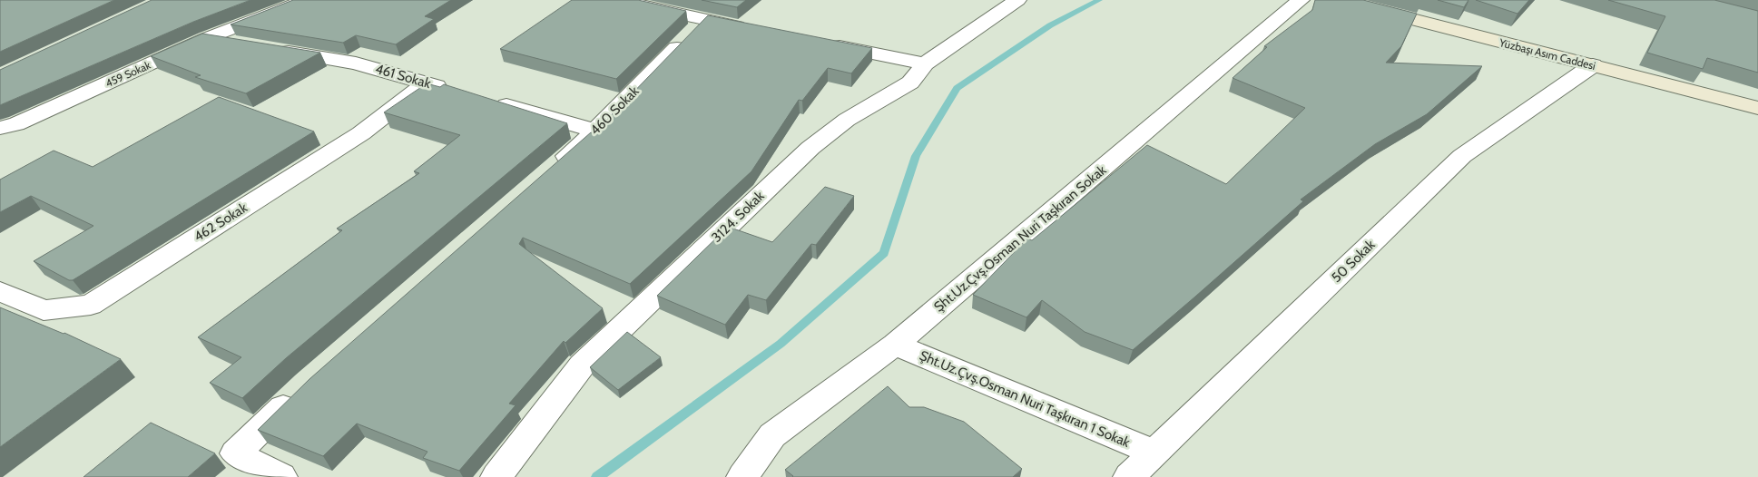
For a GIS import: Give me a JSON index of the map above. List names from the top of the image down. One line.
{"streets":{"street":["Yüzbaşı Asım Caddesi","459 Sokak","461 Sokak","460 Sokak","3124. Sokak","462 Sokak","Şht.Uz.Çvş.Osman Nuri Taşkıran Sokak","50 Sokak","Şht.Uz.Çvş.Osman Nuri Taşkıran 1 Sokak"]},"crossings":[["Yüzbaşı Asım Caddesi","50 Sokak"],["461 Sokak","462 Sokak"],["Şht.Uz.Çvş.Osman Nuri Taşkıran Sokak","Şht.Uz.Çvş.Osman Nuri Taşkıran 1 Sokak"],["50 Sokak","Şht.Uz.Çvş.Osman Nuri Taşkıran 1 Sokak"]]}
